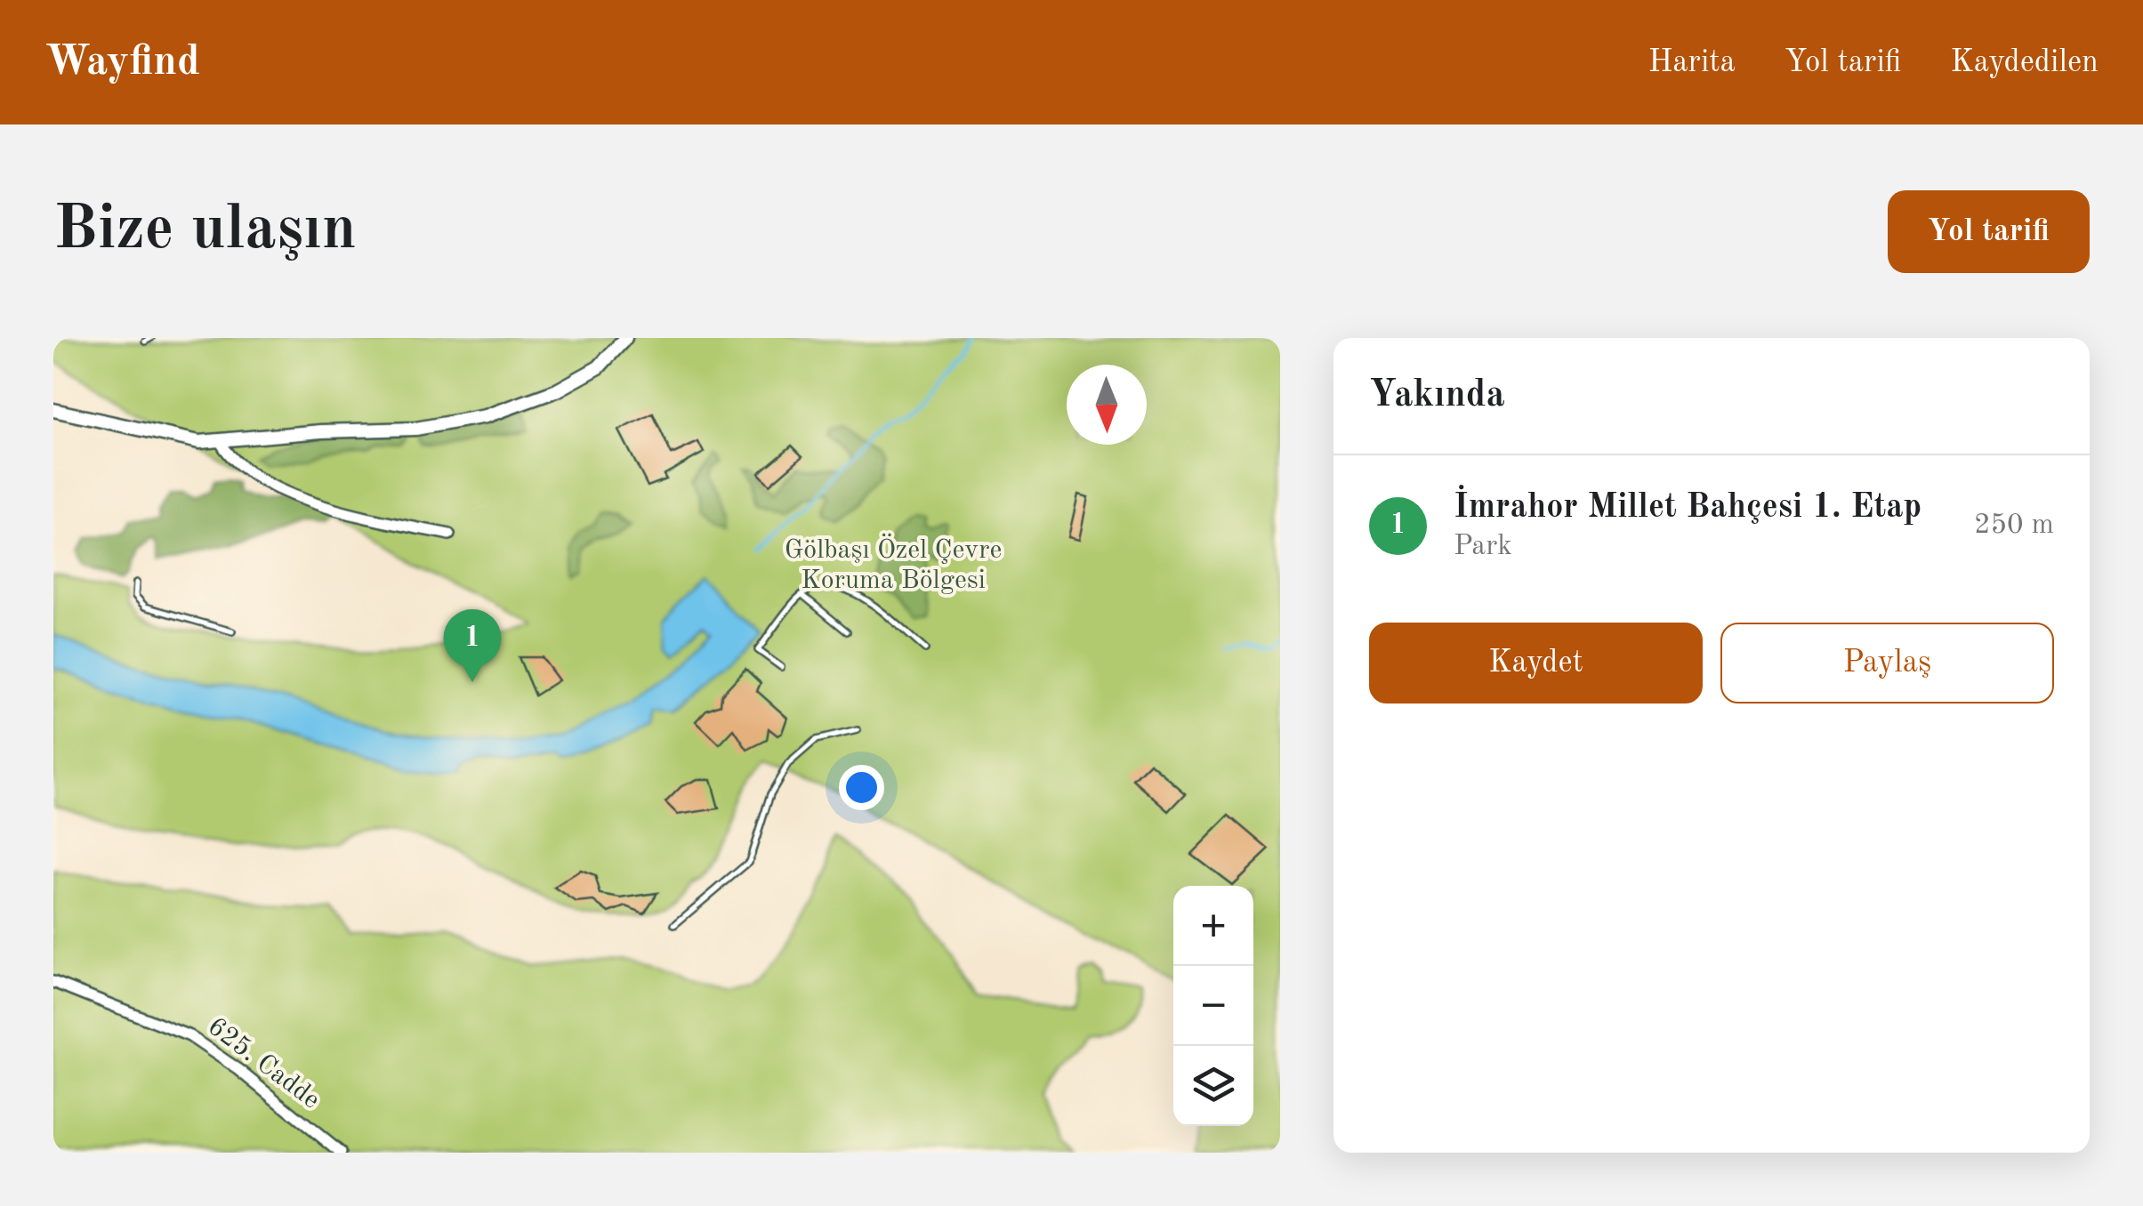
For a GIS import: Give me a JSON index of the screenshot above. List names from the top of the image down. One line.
{"streets":{"street":["625. Cadde"]},"parks":["Gölbaşı Özel Çevre Koruma Bölgesi"],"north":"bottom","page":{"header":"Wayfind","nav":["Harita","Yol tarifi","Kaydedilen"],"buttons":["Yol tarifi",["Kaydet","Paylaş"]],"title":"Bize ulaşın","heading":"Yakında","list":[{"mark":"1","name":"İmrahor Millet Bahçesi 1. Etap","note":"Park","value":"250 m"}],"pins":"1","map_buttons":["+","−"]}}
